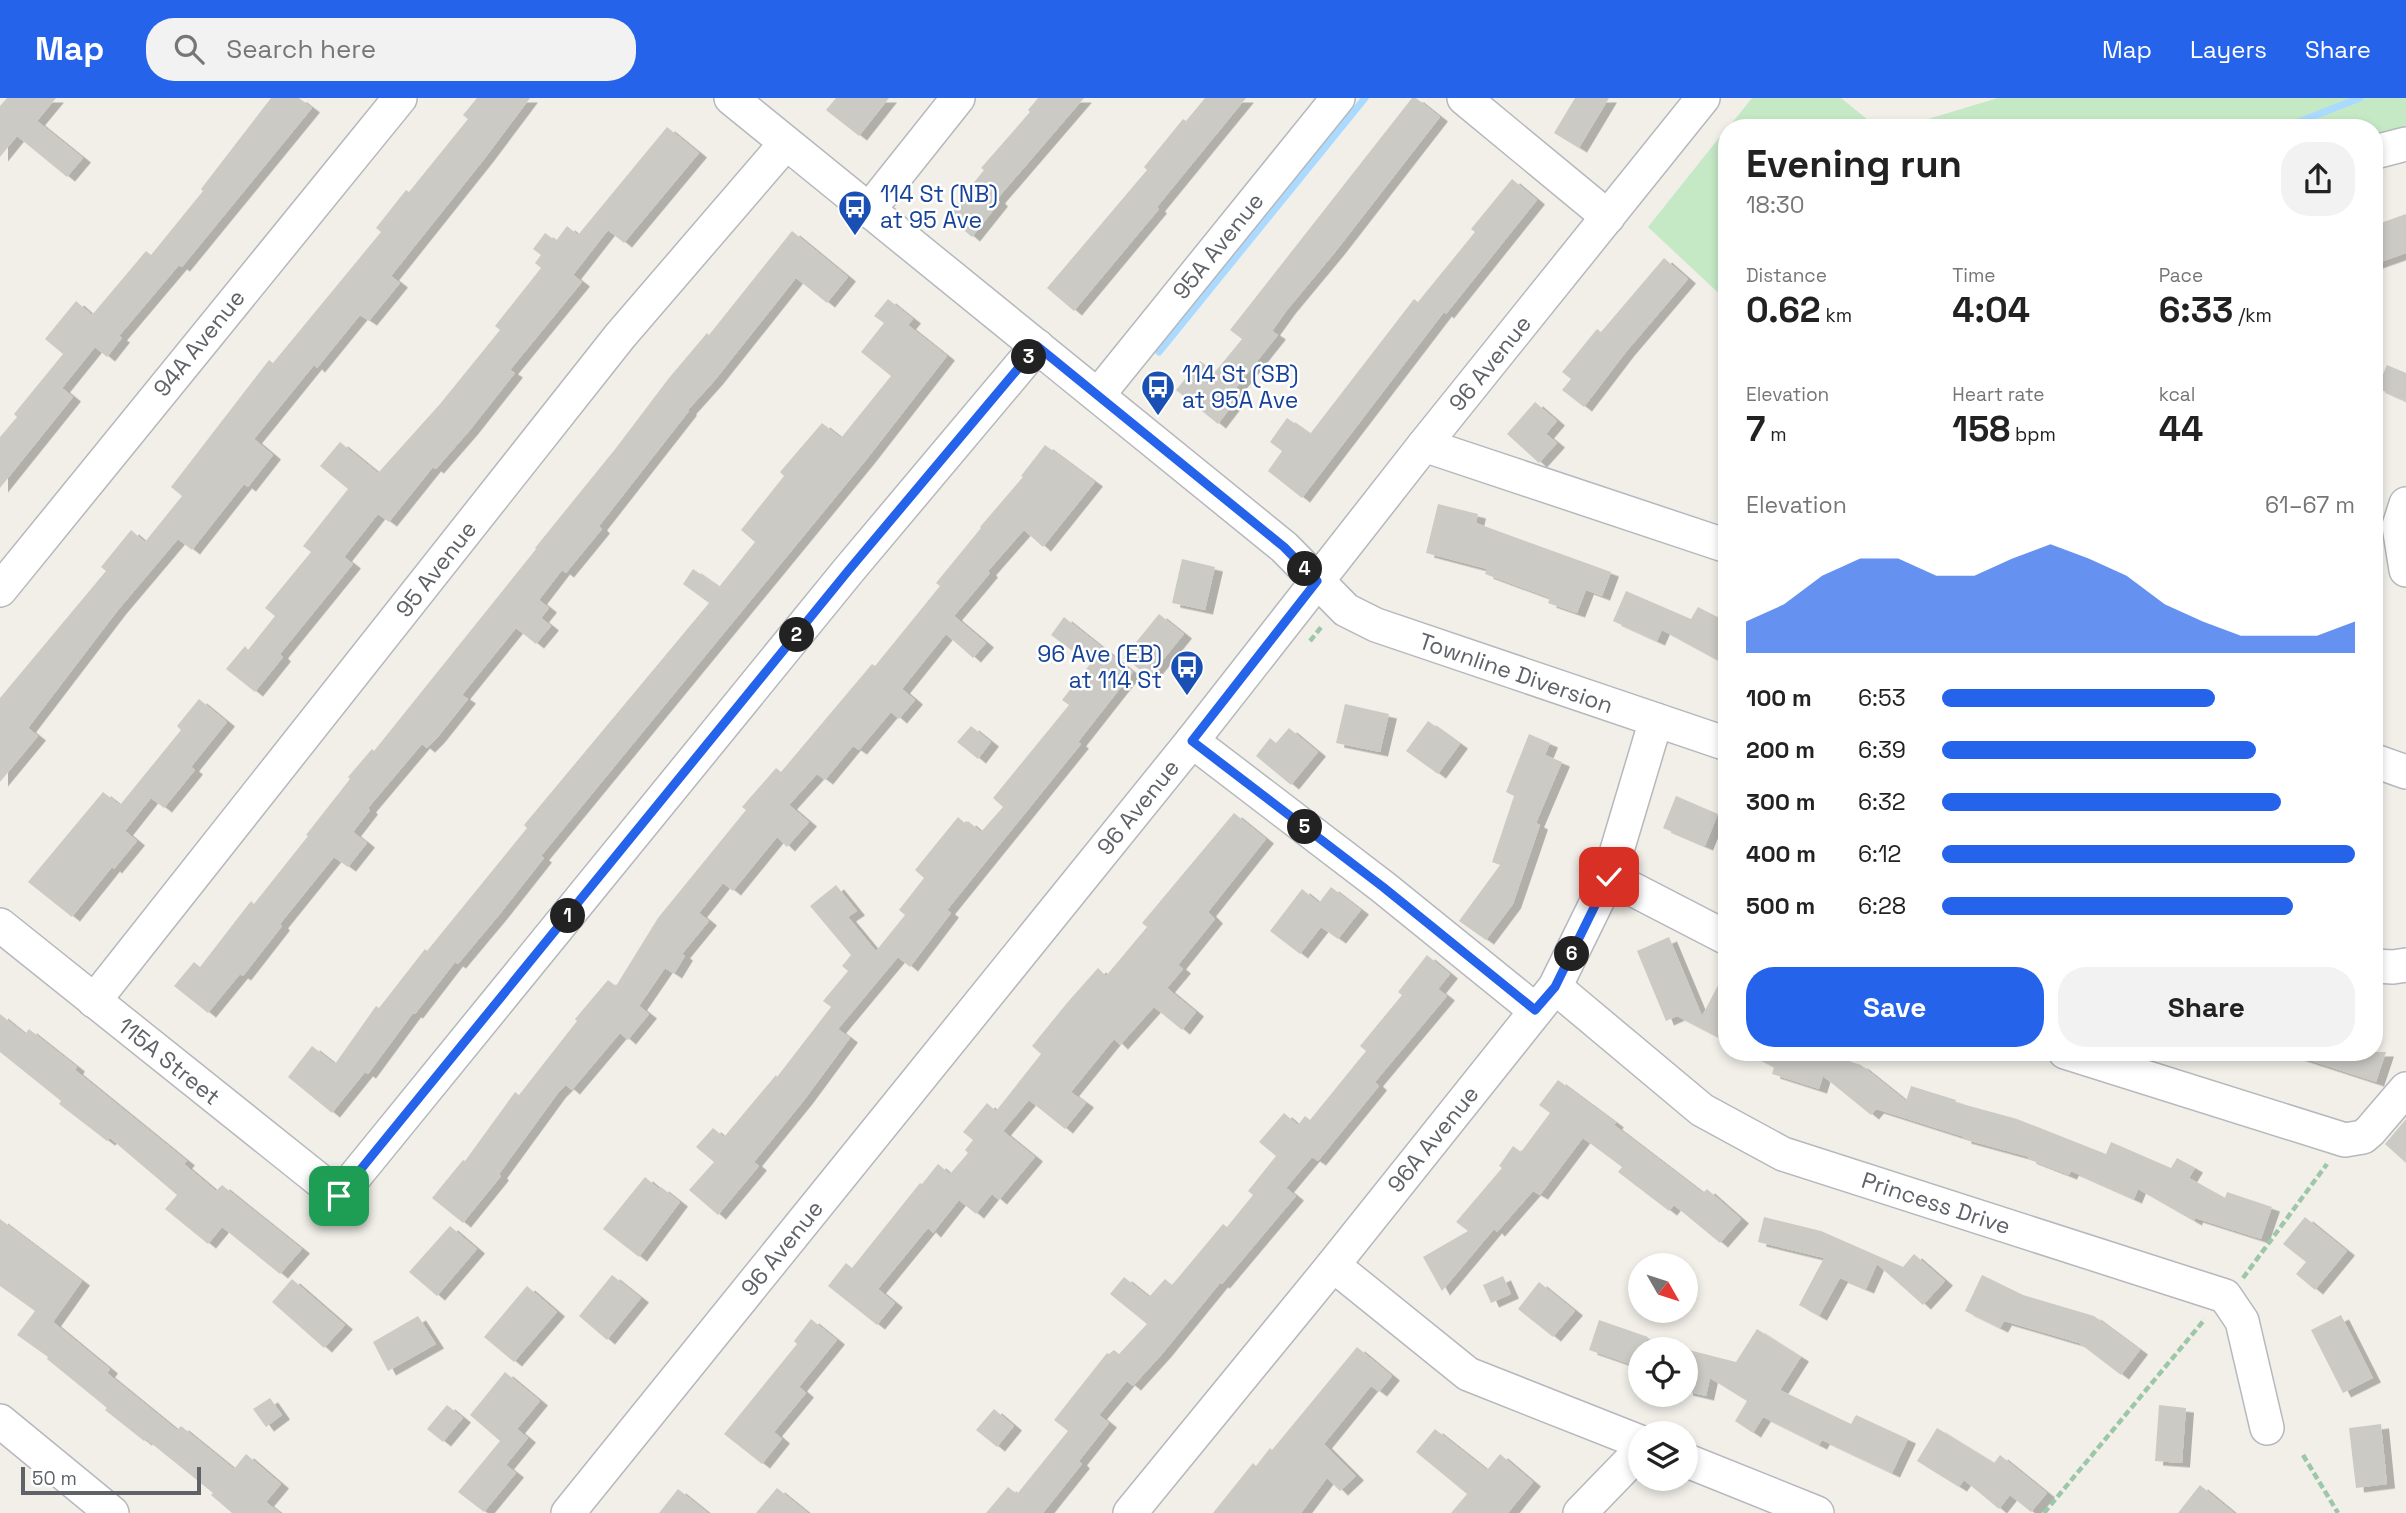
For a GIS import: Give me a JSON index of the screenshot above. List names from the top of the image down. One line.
{"streets":{"street":["95A Avenue","94A Avenue","96 Avenue","95 Avenue","Townline Diversion","115A Street","96A Avenue","Princess Drive"]},"crossings":[["95A Avenue","Townline Diversion"],["96 Avenue","Townline Diversion"],["96 Avenue","Princess Drive"],["95 Avenue","Townline Diversion"],["95 Avenue","115A Street"],["Townline Diversion","115A Street"],["Townline Diversion","96A Avenue"],["96A Avenue","Princess Drive"]],"places":{"bus stop":["114 St (NB) at 95 Ave","114 St (SB) at 95A Ave","96 Ave (EB) at 114 St"]},"scale_bar":"50 m","north":"bottom right","page":{"header":"Map","search":"Search here","nav":["Map","Layers","Share"],"heading":["Evening run","18:30"],"stats":[["Distance","0.62 km"],["Time","4:04"],["Pace","6:33 /km"],["Elevation","7 m"],["Heart rate","158 bpm"],["kcal","44"]],"pins":["3","4","2","5","1","6"],"chart":["Elevation","61–67 m"],"list":[{"name":"100 m","note":"6:53"},{"name":"200 m","note":"6:39"},{"name":"300 m","note":"6:32"},{"name":"400 m","note":"6:12"},{"name":"500 m","note":"6:28"}],"buttons":["Save","Share"],"scale":"50 m"}}
